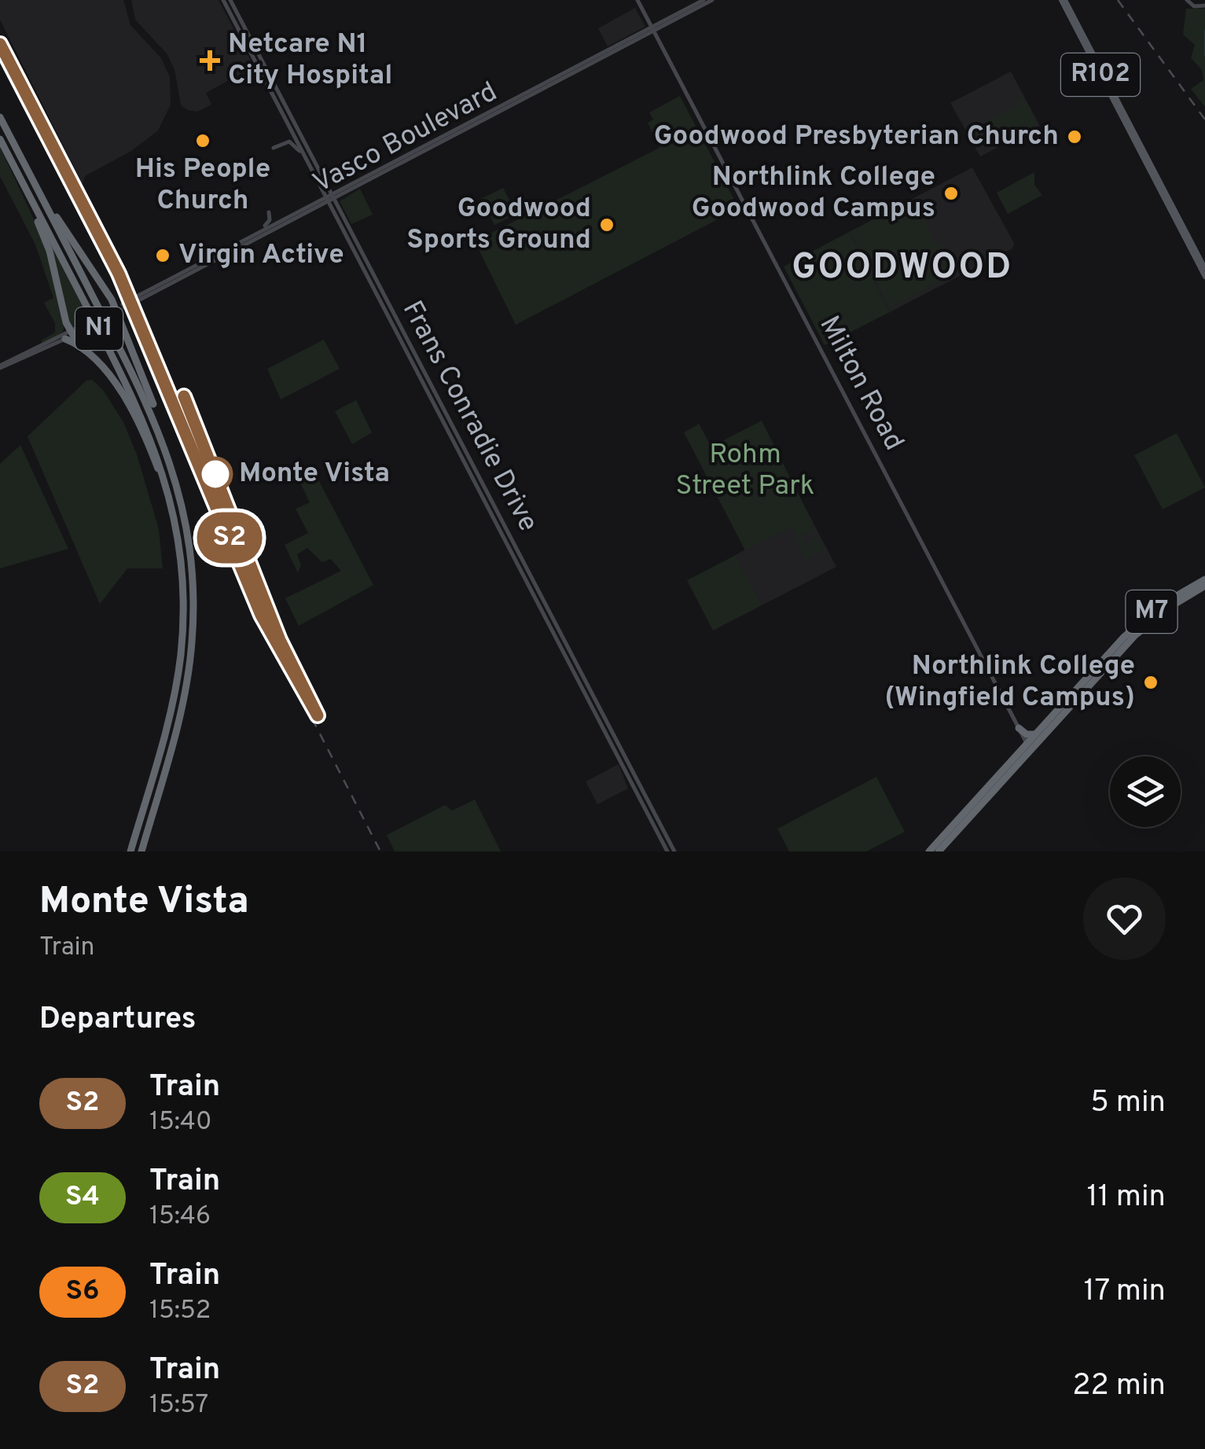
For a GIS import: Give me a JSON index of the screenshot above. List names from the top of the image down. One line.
{"streets":{"highway":["N1","M7"],"main road":["R102","Vasco Boulevard","Milton Road","Frans Conradie Drive"]},"crossings":[["Vasco Boulevard","Milton Road"],["Vasco Boulevard","Frans Conradie Drive"],["Milton Road","M7"]],"districts":["GOODWOOD"],"parks":["Rohm Street Park"],"places":{"health":["Netcare N1 City Hospital"],"other":["Goodwood Presbyterian Church","His People Church","Northlink College Goodwood Campus","Goodwood Sports Ground","Virgin Active","Monte Vista","Northlink College (Wingfield Campus)"]},"page":{"on_map":"S2","heading":[["Monte Vista","Train"],"Departures"],"list":[{"mark":"S2","name":"Train","note":"15:40","value":"5 min"},{"mark":"S4","name":"Train","note":"15:46","value":"11 min"},{"mark":"S6","name":"Train","note":"15:52","value":"17 min"},{"mark":"S2","name":"Train","note":"15:57","value":"22 min"}]}}
